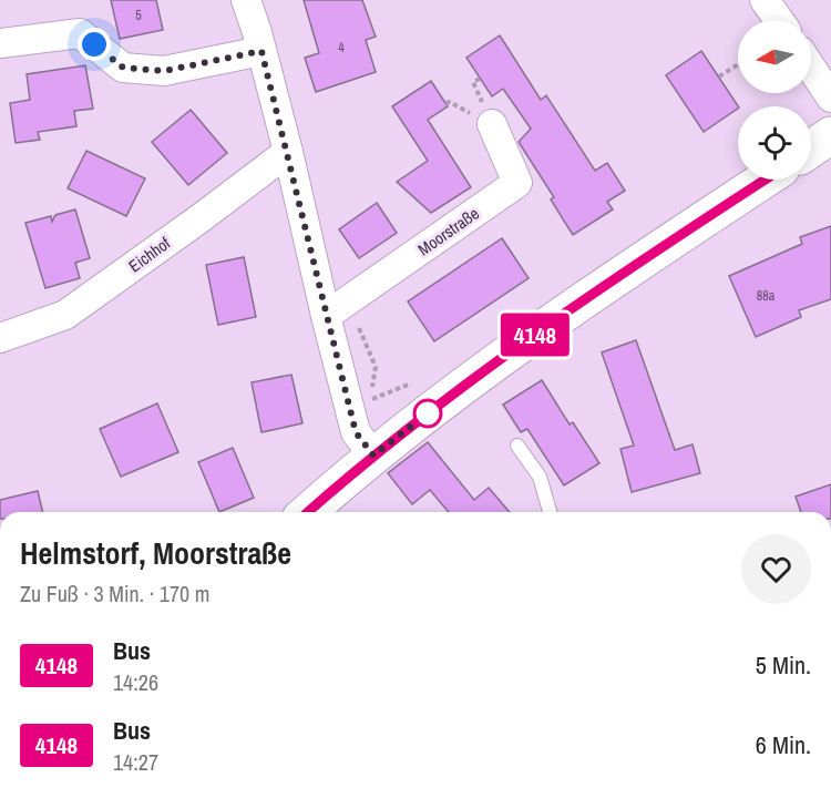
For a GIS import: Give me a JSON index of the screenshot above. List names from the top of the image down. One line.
{"streets":{"street":["Moorstraße","Eichhof"]},"lines":["bus line 4148"],"house_numbers":["5","4","88a"],"north":"left","page":{"on_map":"4148","heading":["Helmstorf, Moorstraße","Zu Fuß · 3 Min. · 170 m"],"list":[{"mark":"4148","name":"Bus","note":"14:26","value":"5 Min."},{"mark":"4148","name":"Bus","note":"14:27","value":"6 Min."}]}}
